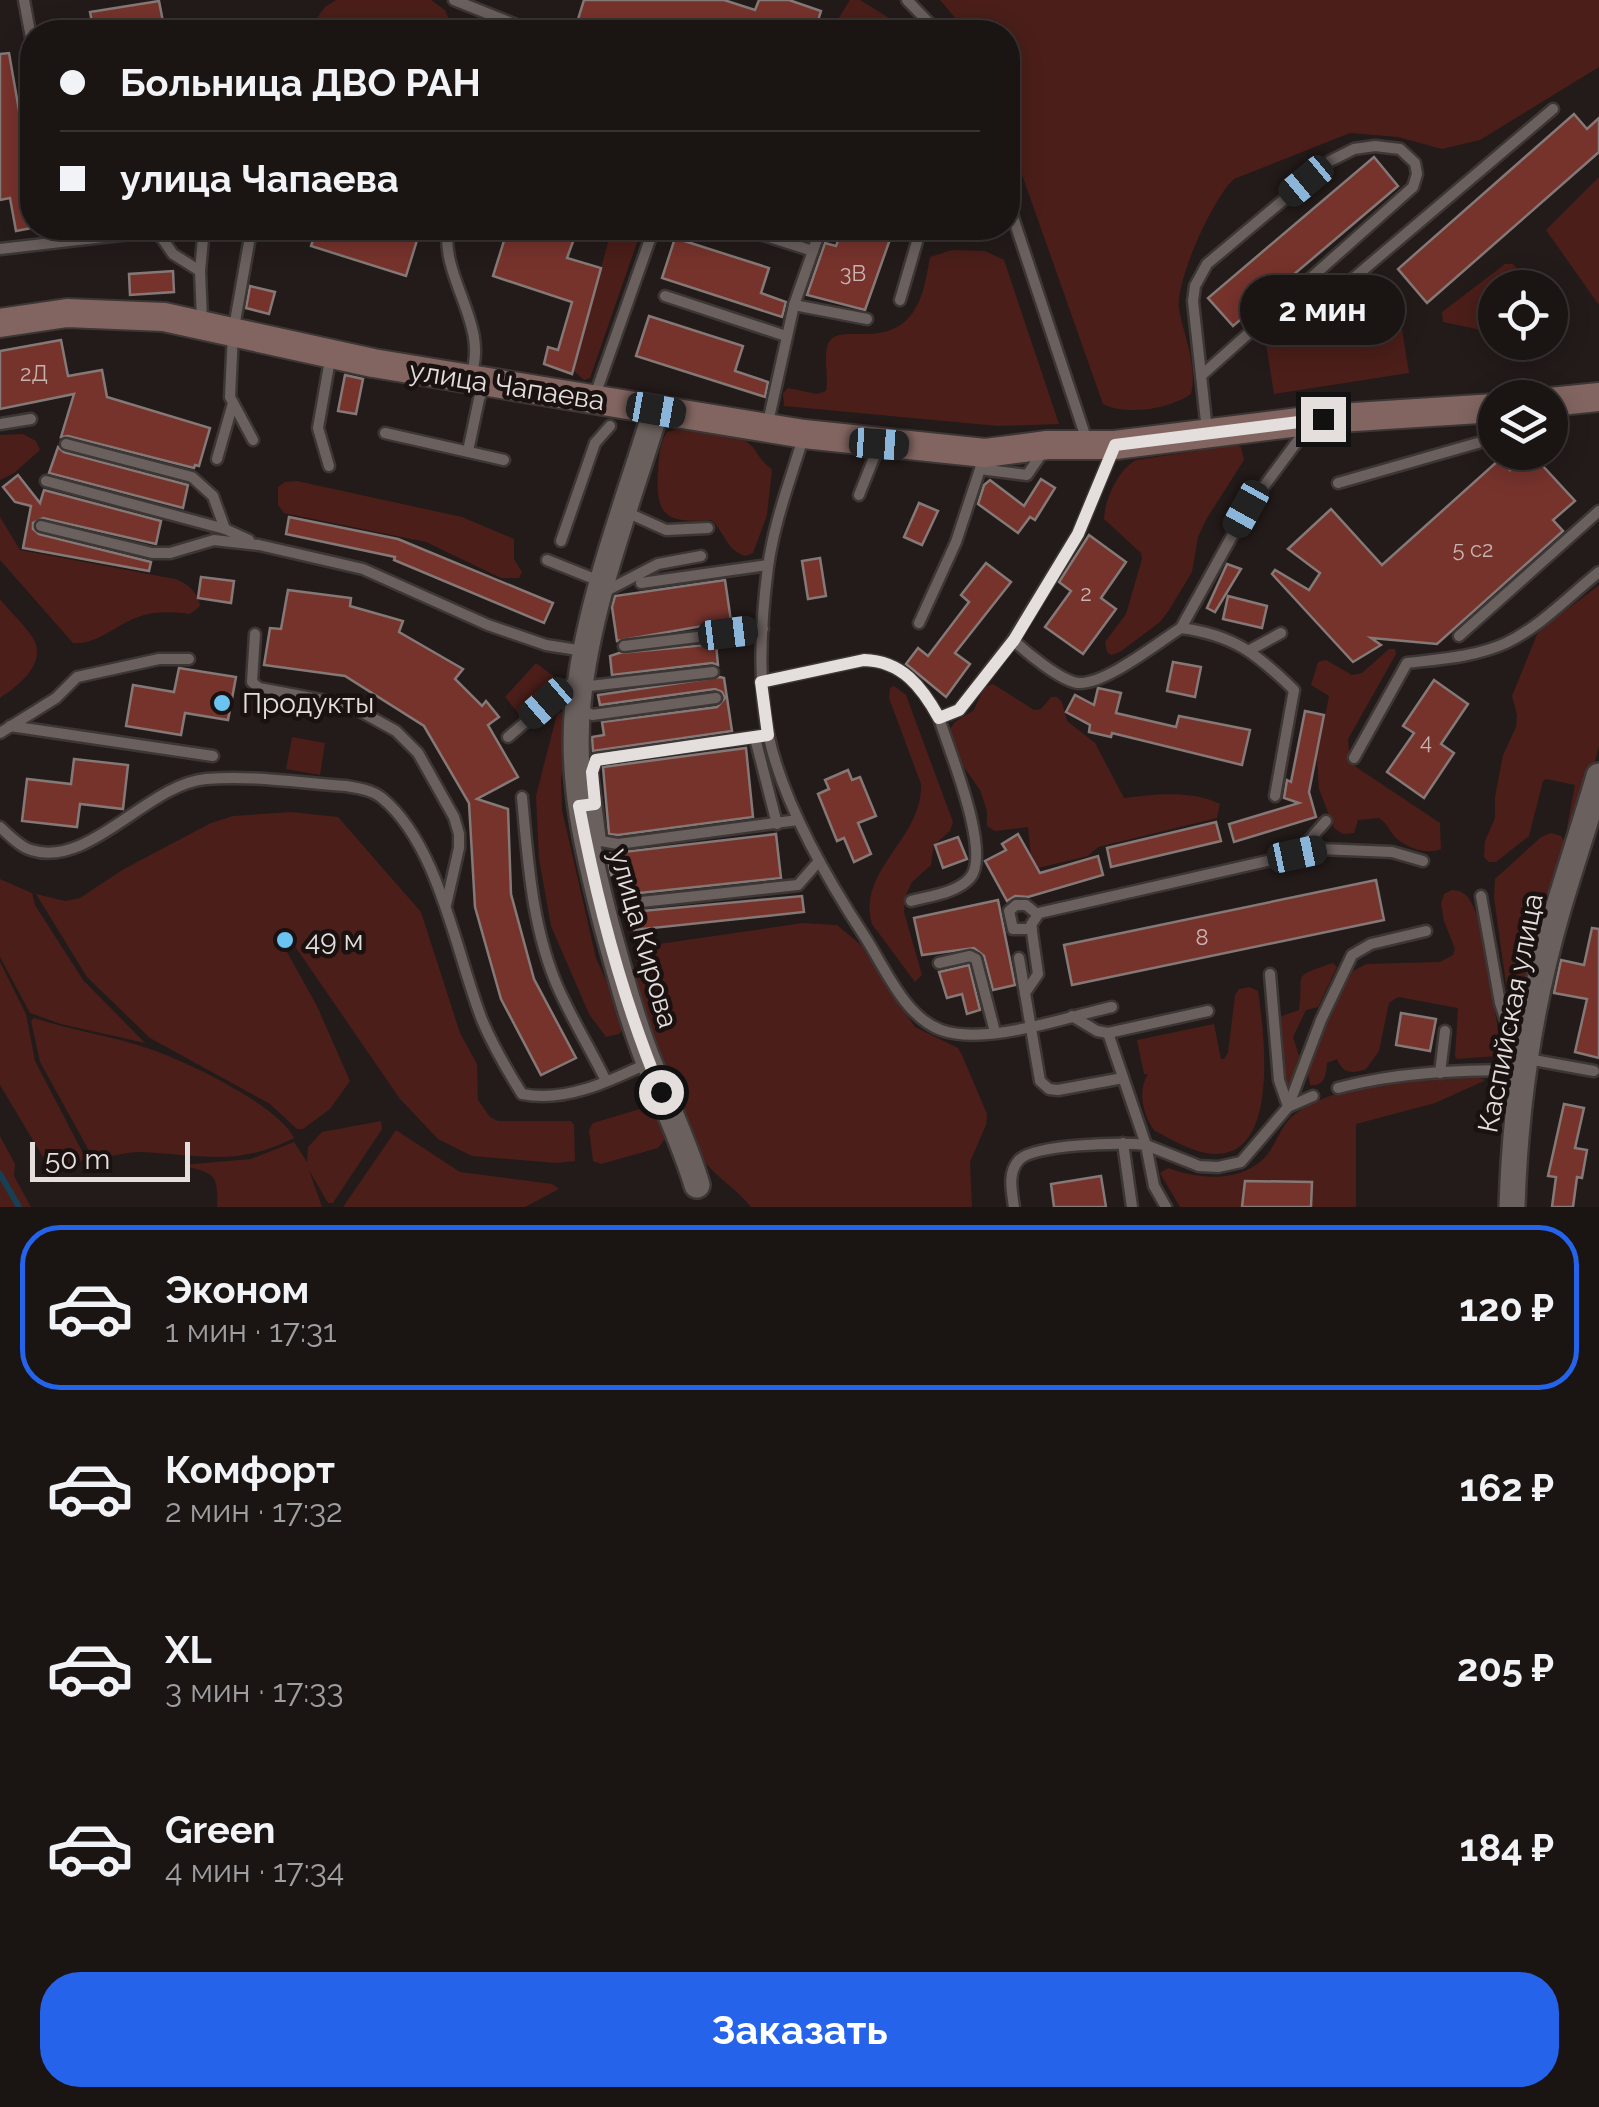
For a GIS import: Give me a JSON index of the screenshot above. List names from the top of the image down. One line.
{"streets":{"main road":["улица Чапаева"],"street":["улица Кирова","Каспийская улица"]},"crossings":[["улица Чапаева","улица Кирова"]],"places":["Продукты","49 м"],"house_numbers":["3В","2Д","5 с2","2","4","8"],"scale_bar":"50 m","page":{"banner":["Больница ДВО РАН","улица Чапаева"],"bubble":"2 мин","scale":"50 m","list":[{"name":"Эконом","note":"1 мин · 17:31","value":"120 ₽"},{"name":"Комфорт","note":"2 мин · 17:32","value":"162 ₽"},{"name":"XL","note":"3 мин · 17:33","value":"205 ₽"},{"name":"Green","note":"4 мин · 17:34","value":"184 ₽"}],"buttons":"Заказать"}}
